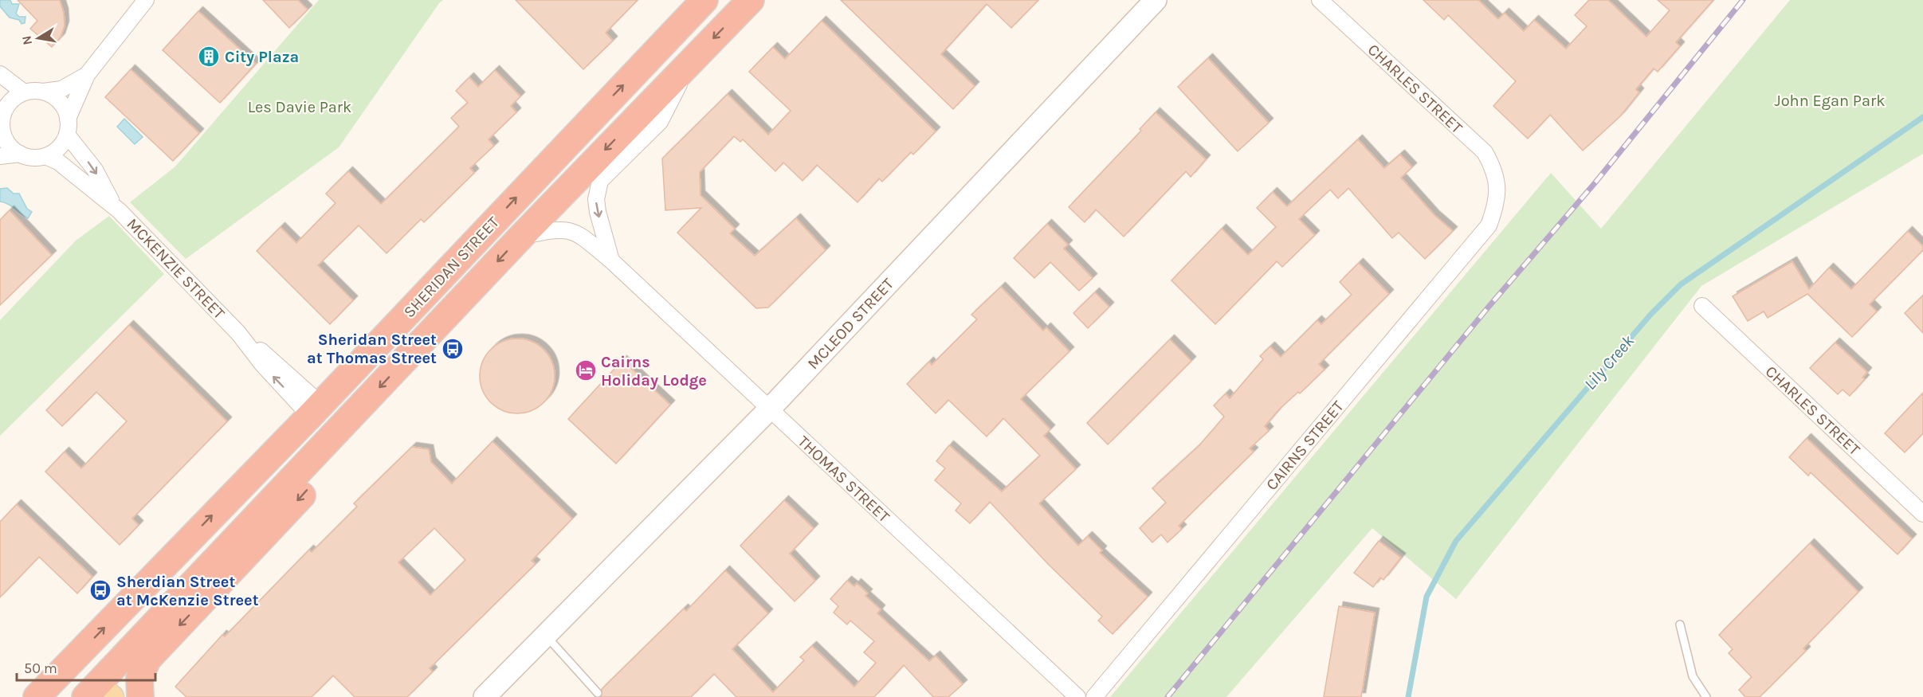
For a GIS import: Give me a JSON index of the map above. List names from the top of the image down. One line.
{"streets":{"highway":["SHERIDAN STREET"],"street":["CHARLES STREET","MCKENZIE STREET","MCLEOD STREET","CAIRNS STREET","THOMAS STREET"]},"crossings":[["CHARLES STREET","CAIRNS STREET"],["SHERIDAN STREET","MCKENZIE STREET"],["SHERIDAN STREET","THOMAS STREET"],["MCLEOD STREET","THOMAS STREET"]],"water":["Lily Creek"],"parks":["John Egan Park","Les Davie Park"],"places":{"building":["City Plaza"],"bus stop":["Sheridan Street at Thomas Street","Sherdian Street at McKenzie Street"],"hotel":["Cairns Holiday Lodge"]},"scale_bar":"50 m","north":"left"}
